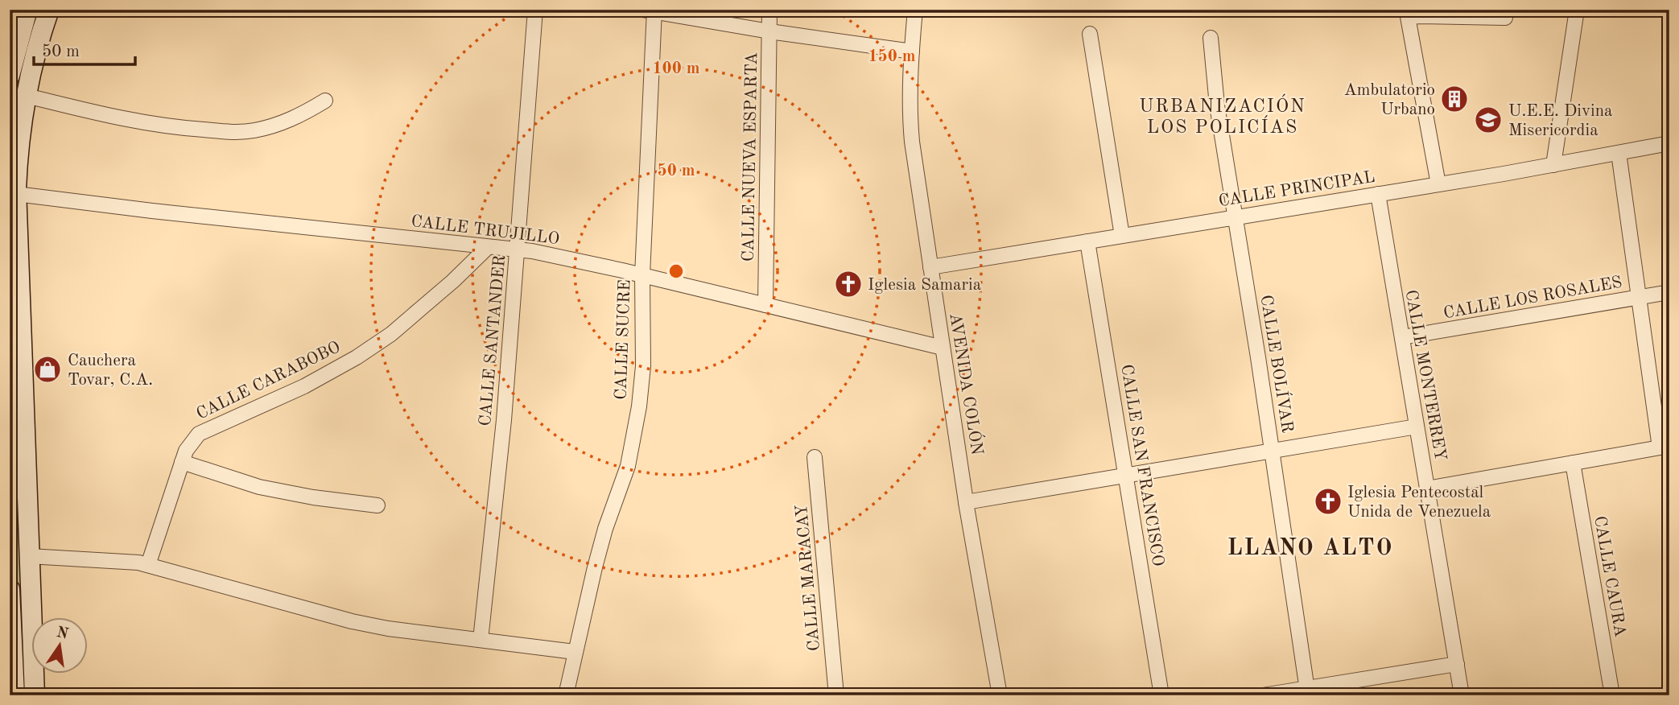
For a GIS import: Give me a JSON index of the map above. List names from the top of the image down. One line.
{"streets":{"street":["CALLE NUEVA ESPARTA","CALLE PRINCIPAL","CALLE TRUJILLO","CALLE LOS ROSALES","CALLE SUCRE","CALLE SANTANDER","CALLE BOLÍVAR","CALLE MONTERREY","CALLE CARABOBO","AVENIDA COLÓN","CALLE SAN FRANCISCO","CALLE CAURA","CALLE MARACAY"]},"crossings":[["CALLE NUEVA ESPARTA","CALLE TRUJILLO"],["CALLE PRINCIPAL","CALLE BOLÍVAR"],["CALLE PRINCIPAL","CALLE MONTERREY"],["CALLE PRINCIPAL","AVENIDA COLÓN"],["CALLE PRINCIPAL","CALLE SAN FRANCISCO"],["CALLE TRUJILLO","CALLE SUCRE"],["CALLE TRUJILLO","CALLE SANTANDER"],["CALLE TRUJILLO","CALLE CARABOBO"],["CALLE TRUJILLO","AVENIDA COLÓN"],["CALLE LOS ROSALES","CALLE MONTERREY"]],"districts":["URBANIZACIÓN LOS POLICÍAS","LLANO ALTO"],"places":{"building":["Ambulatorio Urbano"],"school or university":["U.E.E. Divina Misericordia"],"church":["Iglesia Samaria","Iglesia Pentecostal Unida de Venezuela"],"shop":["Cauchera Tovar, C.A."]},"scale_bar":"50 m","north":"top","rings":["150 m","100 m","50 m"]}
